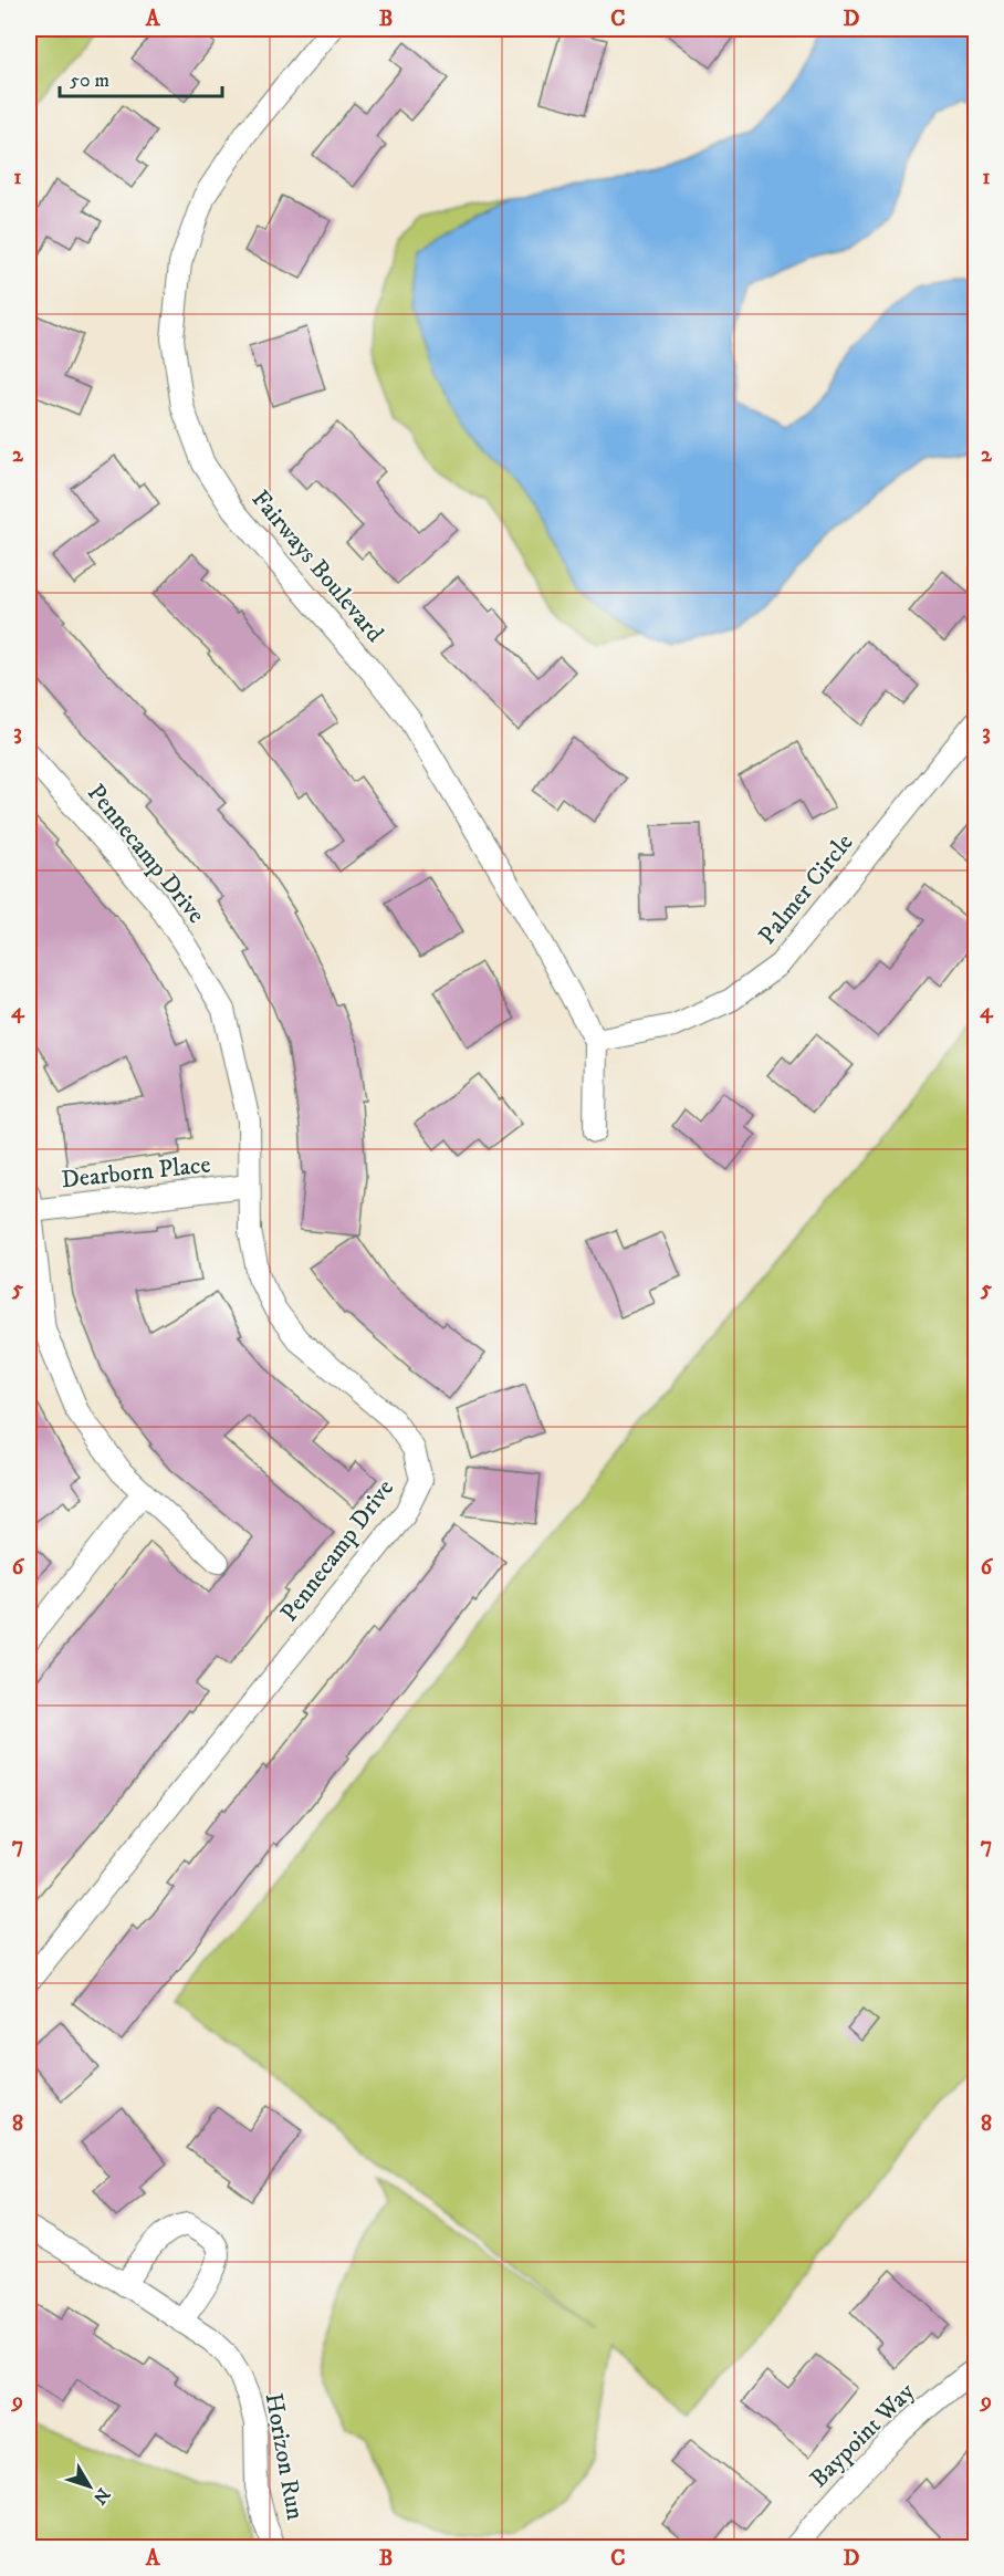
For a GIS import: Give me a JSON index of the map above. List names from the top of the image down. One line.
{"streets":{"street":["Fairways Boulevard","Pennecamp Drive","Palmer Circle","Dearborn Place","Baypoint Way","Horizon Run"]},"crossings":[["Fairways Boulevard","Palmer Circle"],["Pennecamp Drive","Dearborn Place"]],"scale_bar":"50 m","north":"bottom right","grid":{"columns":["A","B","C","D"],"rows":["1","2","3","4","5","6","7","8","9"]}}
